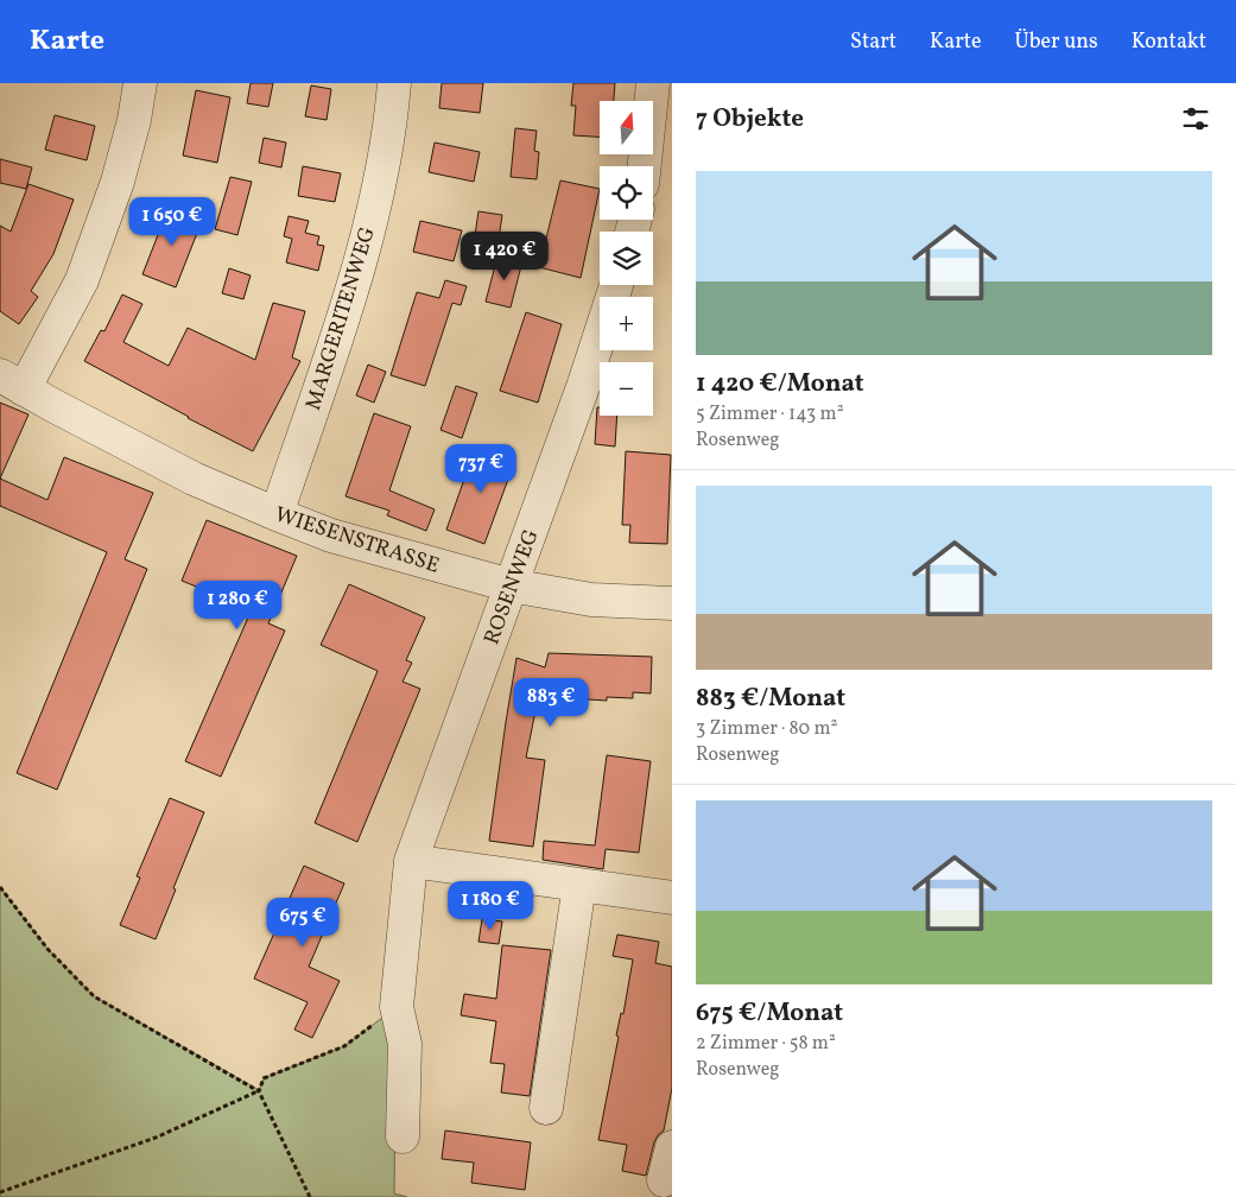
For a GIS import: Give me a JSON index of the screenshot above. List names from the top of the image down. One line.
{"streets":{"street":["MARGERITENWEG","WIESENSTRASSE","ROSENWEG"]},"crossings":[["MARGERITENWEG","WIESENSTRASSE"],["WIESENSTRASSE","ROSENWEG"]],"north":"top","page":{"header":"Karte","nav":["Start","Karte","Über uns","Kontakt"],"heading":"7 Objekte","map_buttons":["+","−"],"list":[{"name":"1 420 €/Monat","note":"5 Zimmer · 143 m² · Rosenweg"},{"name":"883 €/Monat","note":"3 Zimmer · 80 m² · Rosenweg"},{"name":"675 €/Monat","note":"2 Zimmer · 58 m² · Rosenweg"}],"price":["1 650 €","1 420 €","737 €","1 280 €","883 €","1 180 €","675 €"]}}
